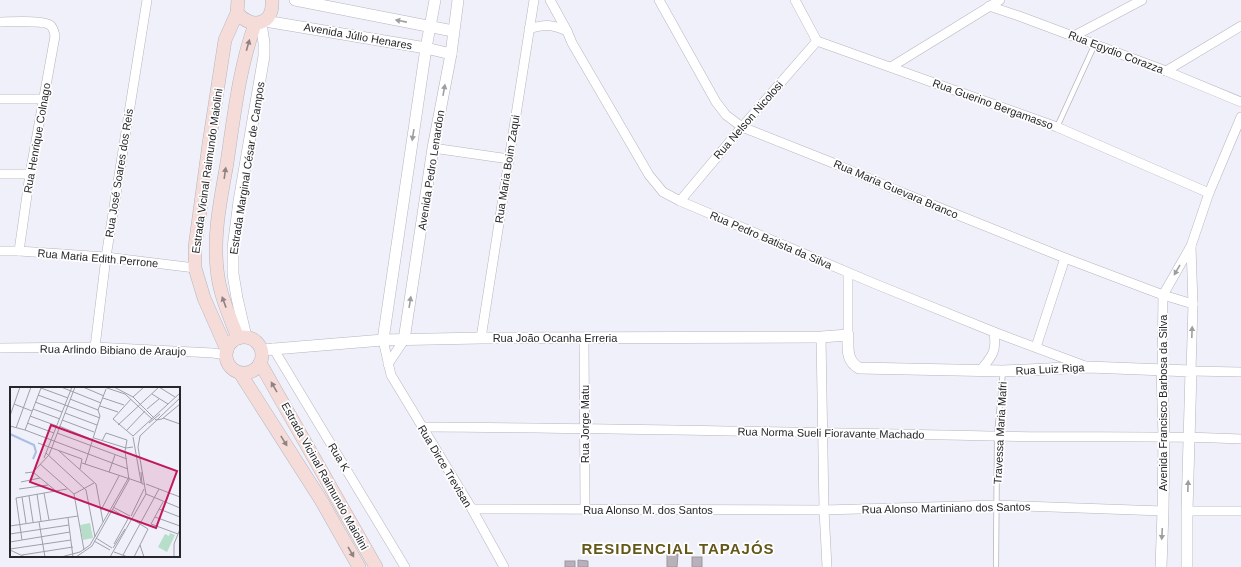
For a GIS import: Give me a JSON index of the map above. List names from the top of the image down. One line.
{"streets":{"main road":["Estrada Vicinal Raimundo Maiolini"],"street":["Avenida Júlio Henares","Rua Egydio Corazza","Rua Guerino Bergamasso","Rua Nelson Nicolosi","Rua Henrique Colnago","Estrada Marginal César de Campos","Rua Maria Boim Zaqui","Avenida Pedro Lenardon","Rua José Soares dos Reis","Rua Maria Guevara Branco","Rua Pedro Batista da Silva","Rua Maria Edith Perrone","Rua João Ocanha Erreria","Rua Arlindo Bibiano de Araujo","Rua Luiz Riga","Avenida Francisco Barbosa da Silva","Rua Jorge Matu","Rua Norma Sueli Fioravante Machado","Rua K","Rua Dirce Trevisan","Rua Alonso Martiniano dos Santos","Rua Alonso M. dos Santos"],"lane":["Travessa Maria Mafri"]},"crossings":[["Avenida Júlio Henares","Estrada Marginal César de Campos"],["Avenida Júlio Henares","Avenida Pedro Lenardon"],["Avenida Júlio Henares","Estrada Vicinal Raimundo Maiolini"],["Rua Guerino Bergamasso","Rua Nelson Nicolosi"],["Rua Guerino Bergamasso","Avenida Francisco Barbosa da Silva"],["Rua Nelson Nicolosi","Rua Maria Guevara Branco"],["Rua Nelson Nicolosi","Rua Pedro Batista da Silva"],["Rua Henrique Colnago","Rua Maria Edith Perrone"],["Estrada Marginal César de Campos","Estrada Vicinal Raimundo Maiolini"],["Estrada Marginal César de Campos","Rua João Ocanha Erreria"],["Estrada Marginal César de Campos","Rua Arlindo Bibiano de Araujo"],["Estrada Marginal César de Campos","Rua K"],["Rua Maria Boim Zaqui","Rua João Ocanha Erreria"],["Avenida Pedro Lenardon","Rua João Ocanha Erreria"],["Avenida Pedro Lenardon","Rua Dirce Trevisan"],["Estrada Vicinal Raimundo Maiolini","Rua Maria Edith Perrone"],["Estrada Vicinal Raimundo Maiolini","Rua João Ocanha Erreria"],["Estrada Vicinal Raimundo Maiolini","Rua Arlindo Bibiano de Araujo"],["Estrada Vicinal Raimundo Maiolini","Rua K"],["Rua José Soares dos Reis","Rua Maria Edith Perrone"],["Rua José Soares dos Reis","Rua Arlindo Bibiano de Araujo"],["Rua Maria Guevara Branco","Avenida Francisco Barbosa da Silva"],["Rua Pedro Batista da Silva","Rua Luiz Riga"],["Rua João Ocanha Erreria","Rua Arlindo Bibiano de Araujo"],["Rua João Ocanha Erreria","Rua Luiz Riga"],["Rua João Ocanha Erreria","Rua Jorge Matu"],["Rua João Ocanha Erreria","Rua K"],["Rua João Ocanha Erreria","Rua Dirce Trevisan"],["Rua Arlindo Bibiano de Araujo","Rua K"],["Rua Luiz Riga","Avenida Francisco Barbosa da Silva"],["Rua Luiz Riga","Travessa Maria Mafri"],["Avenida Francisco Barbosa da Silva","Rua Norma Sueli Fioravante Machado"],["Avenida Francisco Barbosa da Silva","Rua Alonso Martiniano dos Santos"],["Rua Jorge Matu","Rua Norma Sueli Fioravante Machado"],["Rua Jorge Matu","Rua Alonso M. dos Santos"],["Rua Norma Sueli Fioravante Machado","Travessa Maria Mafri"],["Rua Norma Sueli Fioravante Machado","Rua Dirce Trevisan"],["Travessa Maria Mafri","Rua Alonso Martiniano dos Santos"],["Rua Dirce Trevisan","Rua Alonso M. dos Santos"],["Rua Alonso Martiniano dos Santos","Rua Alonso M. dos Santos"]],"districts":["RESIDENCIAL TAPAJÓS"]}
